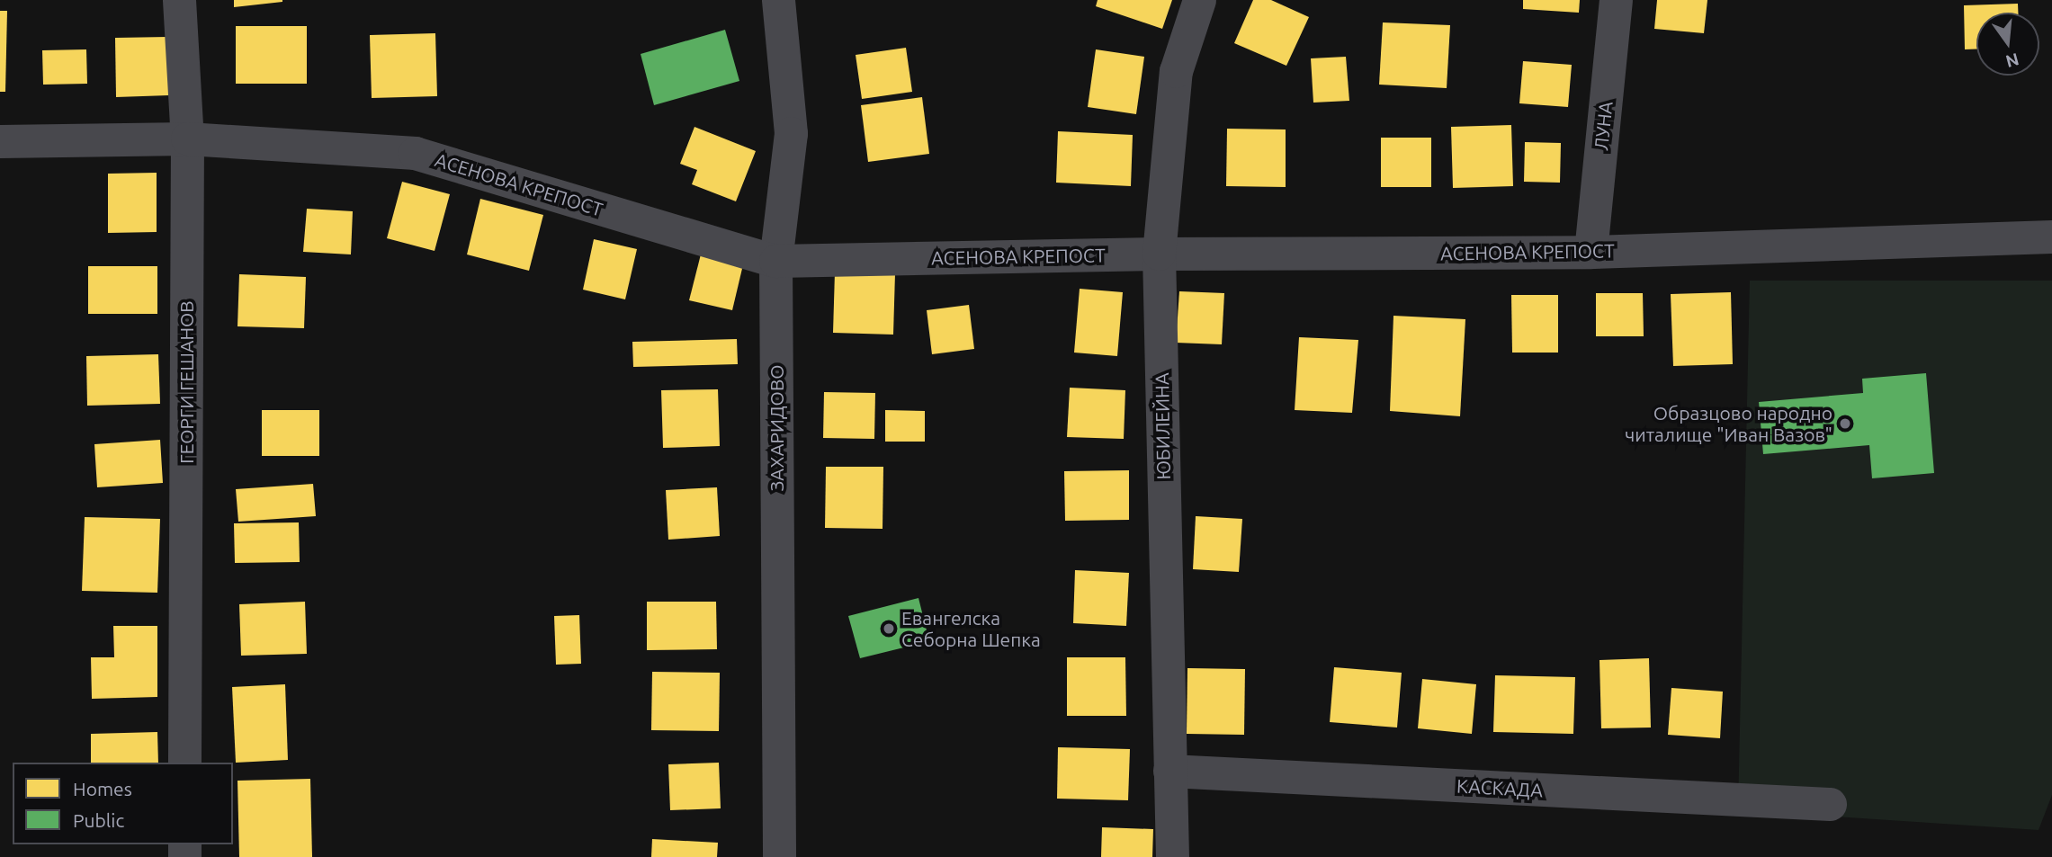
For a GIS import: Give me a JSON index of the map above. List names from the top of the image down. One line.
{"streets":{"street":["ЛУНА","АСЕНОВА КРЕПОСТ","ГЕОРГИ ГЕШАНОВ","ЮБИЛЕЙНА","ЗАХАРИДОВО","КАСКАДА"]},"crossings":[["ЛУНА","АСЕНОВА КРЕПОСТ"],["АСЕНОВА КРЕПОСТ","ГЕОРГИ ГЕШАНОВ"],["АСЕНОВА КРЕПОСТ","ЮБИЛЕЙНА"],["АСЕНОВА КРЕПОСТ","ЗАХАРИДОВО"],["ЮБИЛЕЙНА","КАСКАДА"]],"places":["Образцово народно читалище \"Иван Вазов\"","Евангелска Себорна Шепка"],"legend":["Homes","Public"],"north":"bottom"}
